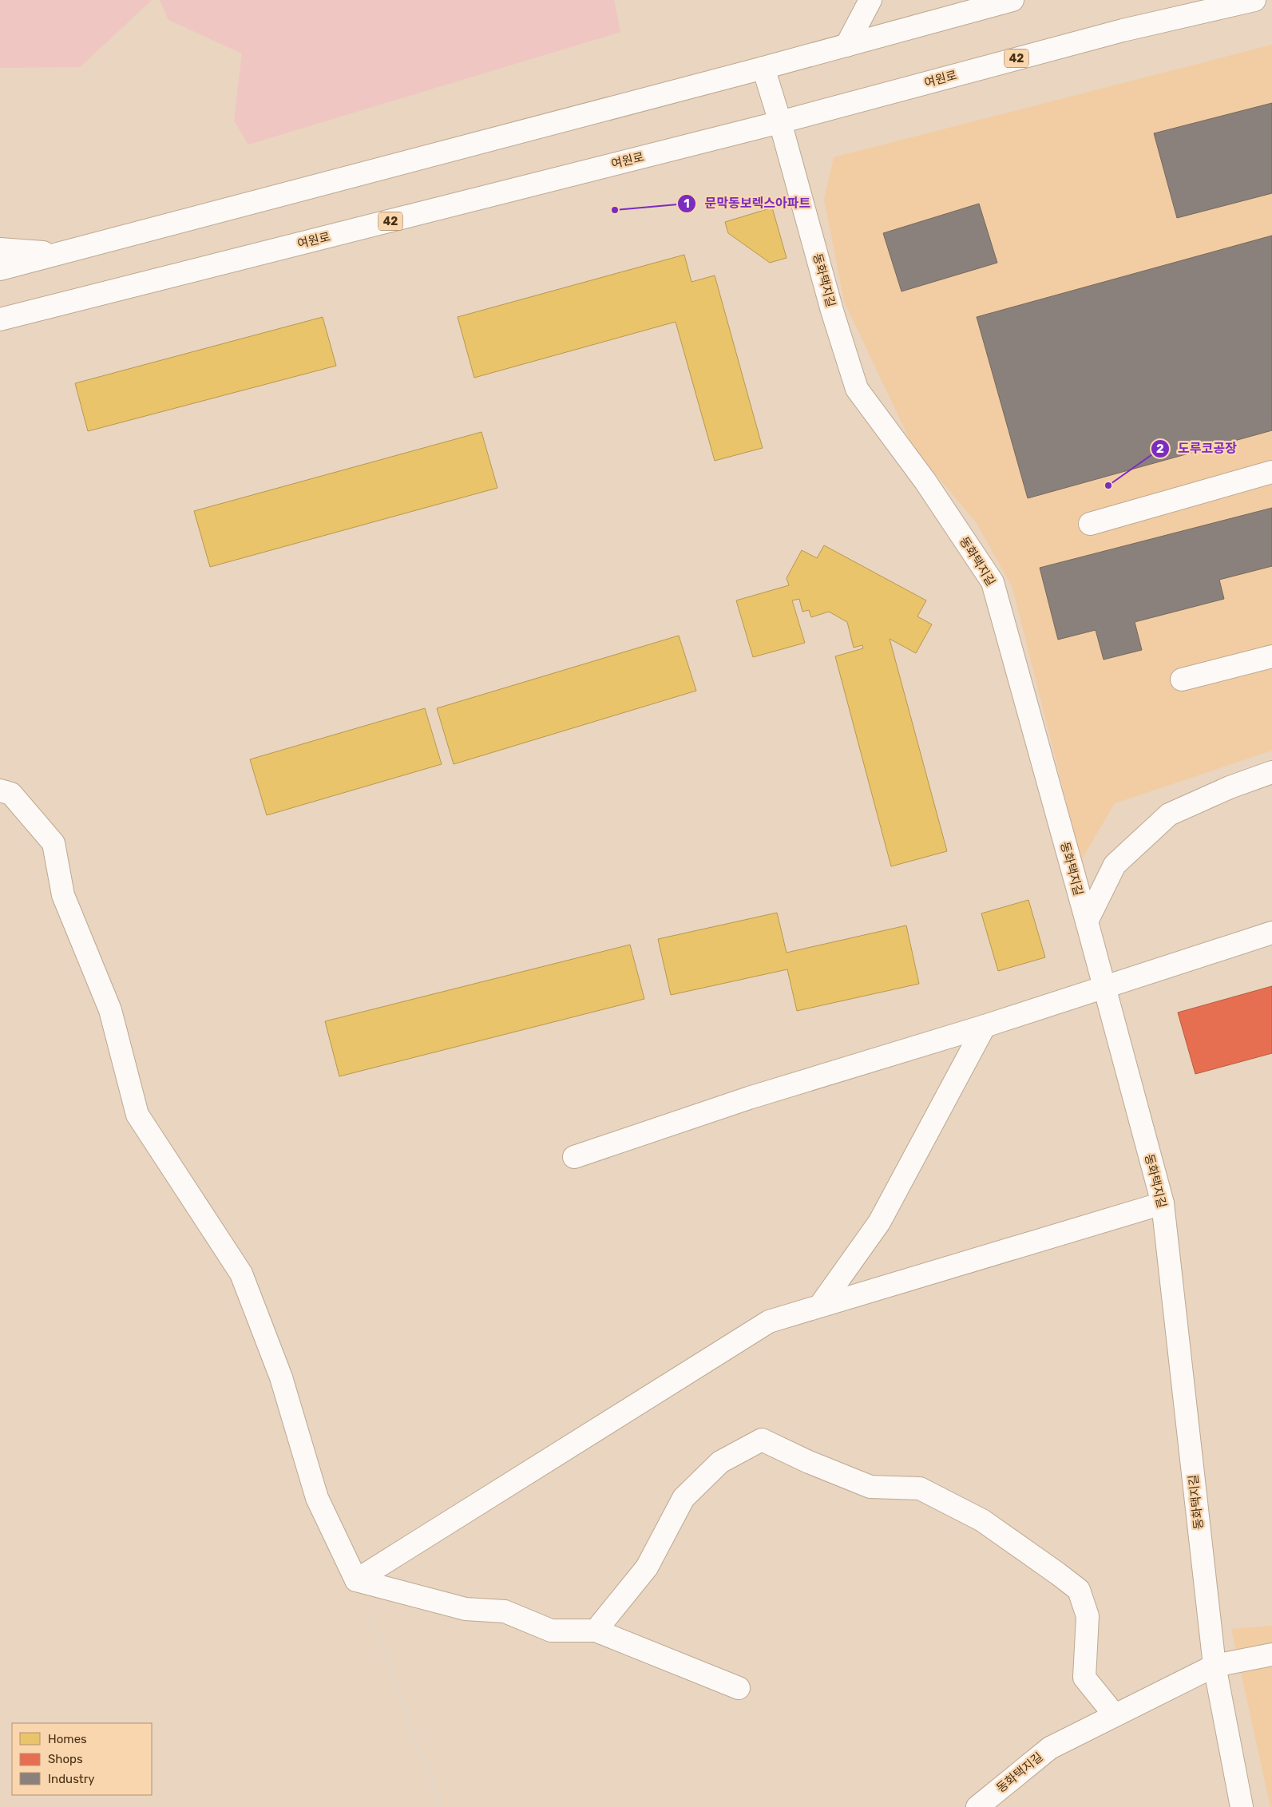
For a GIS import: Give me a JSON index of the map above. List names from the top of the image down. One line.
{"streets":{"main road":["42","여원로","동화택지길"]},"crossings":[["여원로","동화택지길"]],"places":["문막동보렉스아파트","도루코공장"],"legend":["Homes","Shops","Industry"]}
